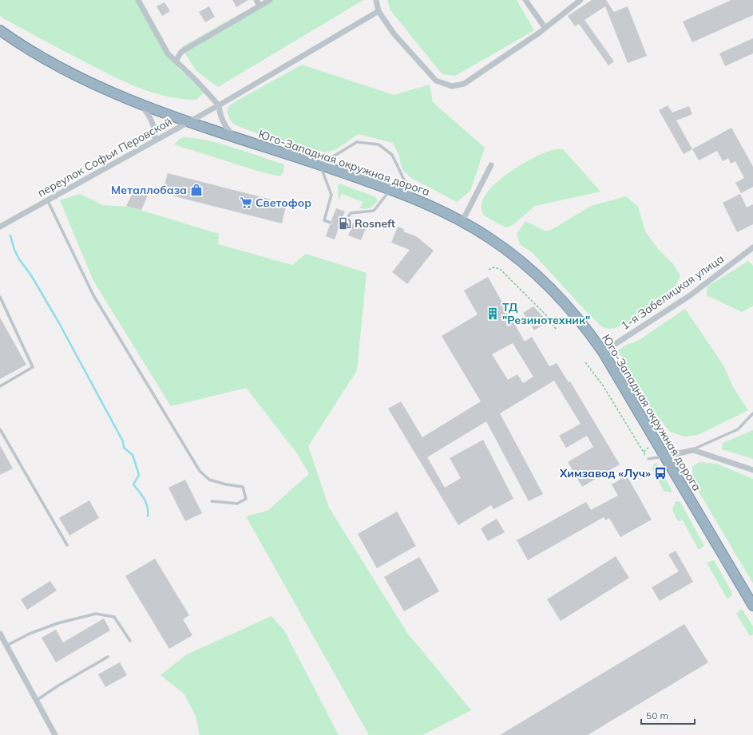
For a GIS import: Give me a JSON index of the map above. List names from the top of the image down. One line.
{"streets":{"highway":["Юго-Западная окружная дорога"],"street":["переулок Софьи Перовской","1-я Забелицкая улица"]},"crossings":[["переулок Софьи Перовской","Юго-Западная окружная дорога"],["Юго-Западная окружная дорога","1-я Забелицкая улица"]],"places":{"shop":["Металлобаза"],"supermarket":["Светофор"],"fuel station":["Rosneft"],"building":["ТД \"Резинотехник\""],"bus stop":["Химзавод «Луч»"]},"scale_bar":"50 m"}
